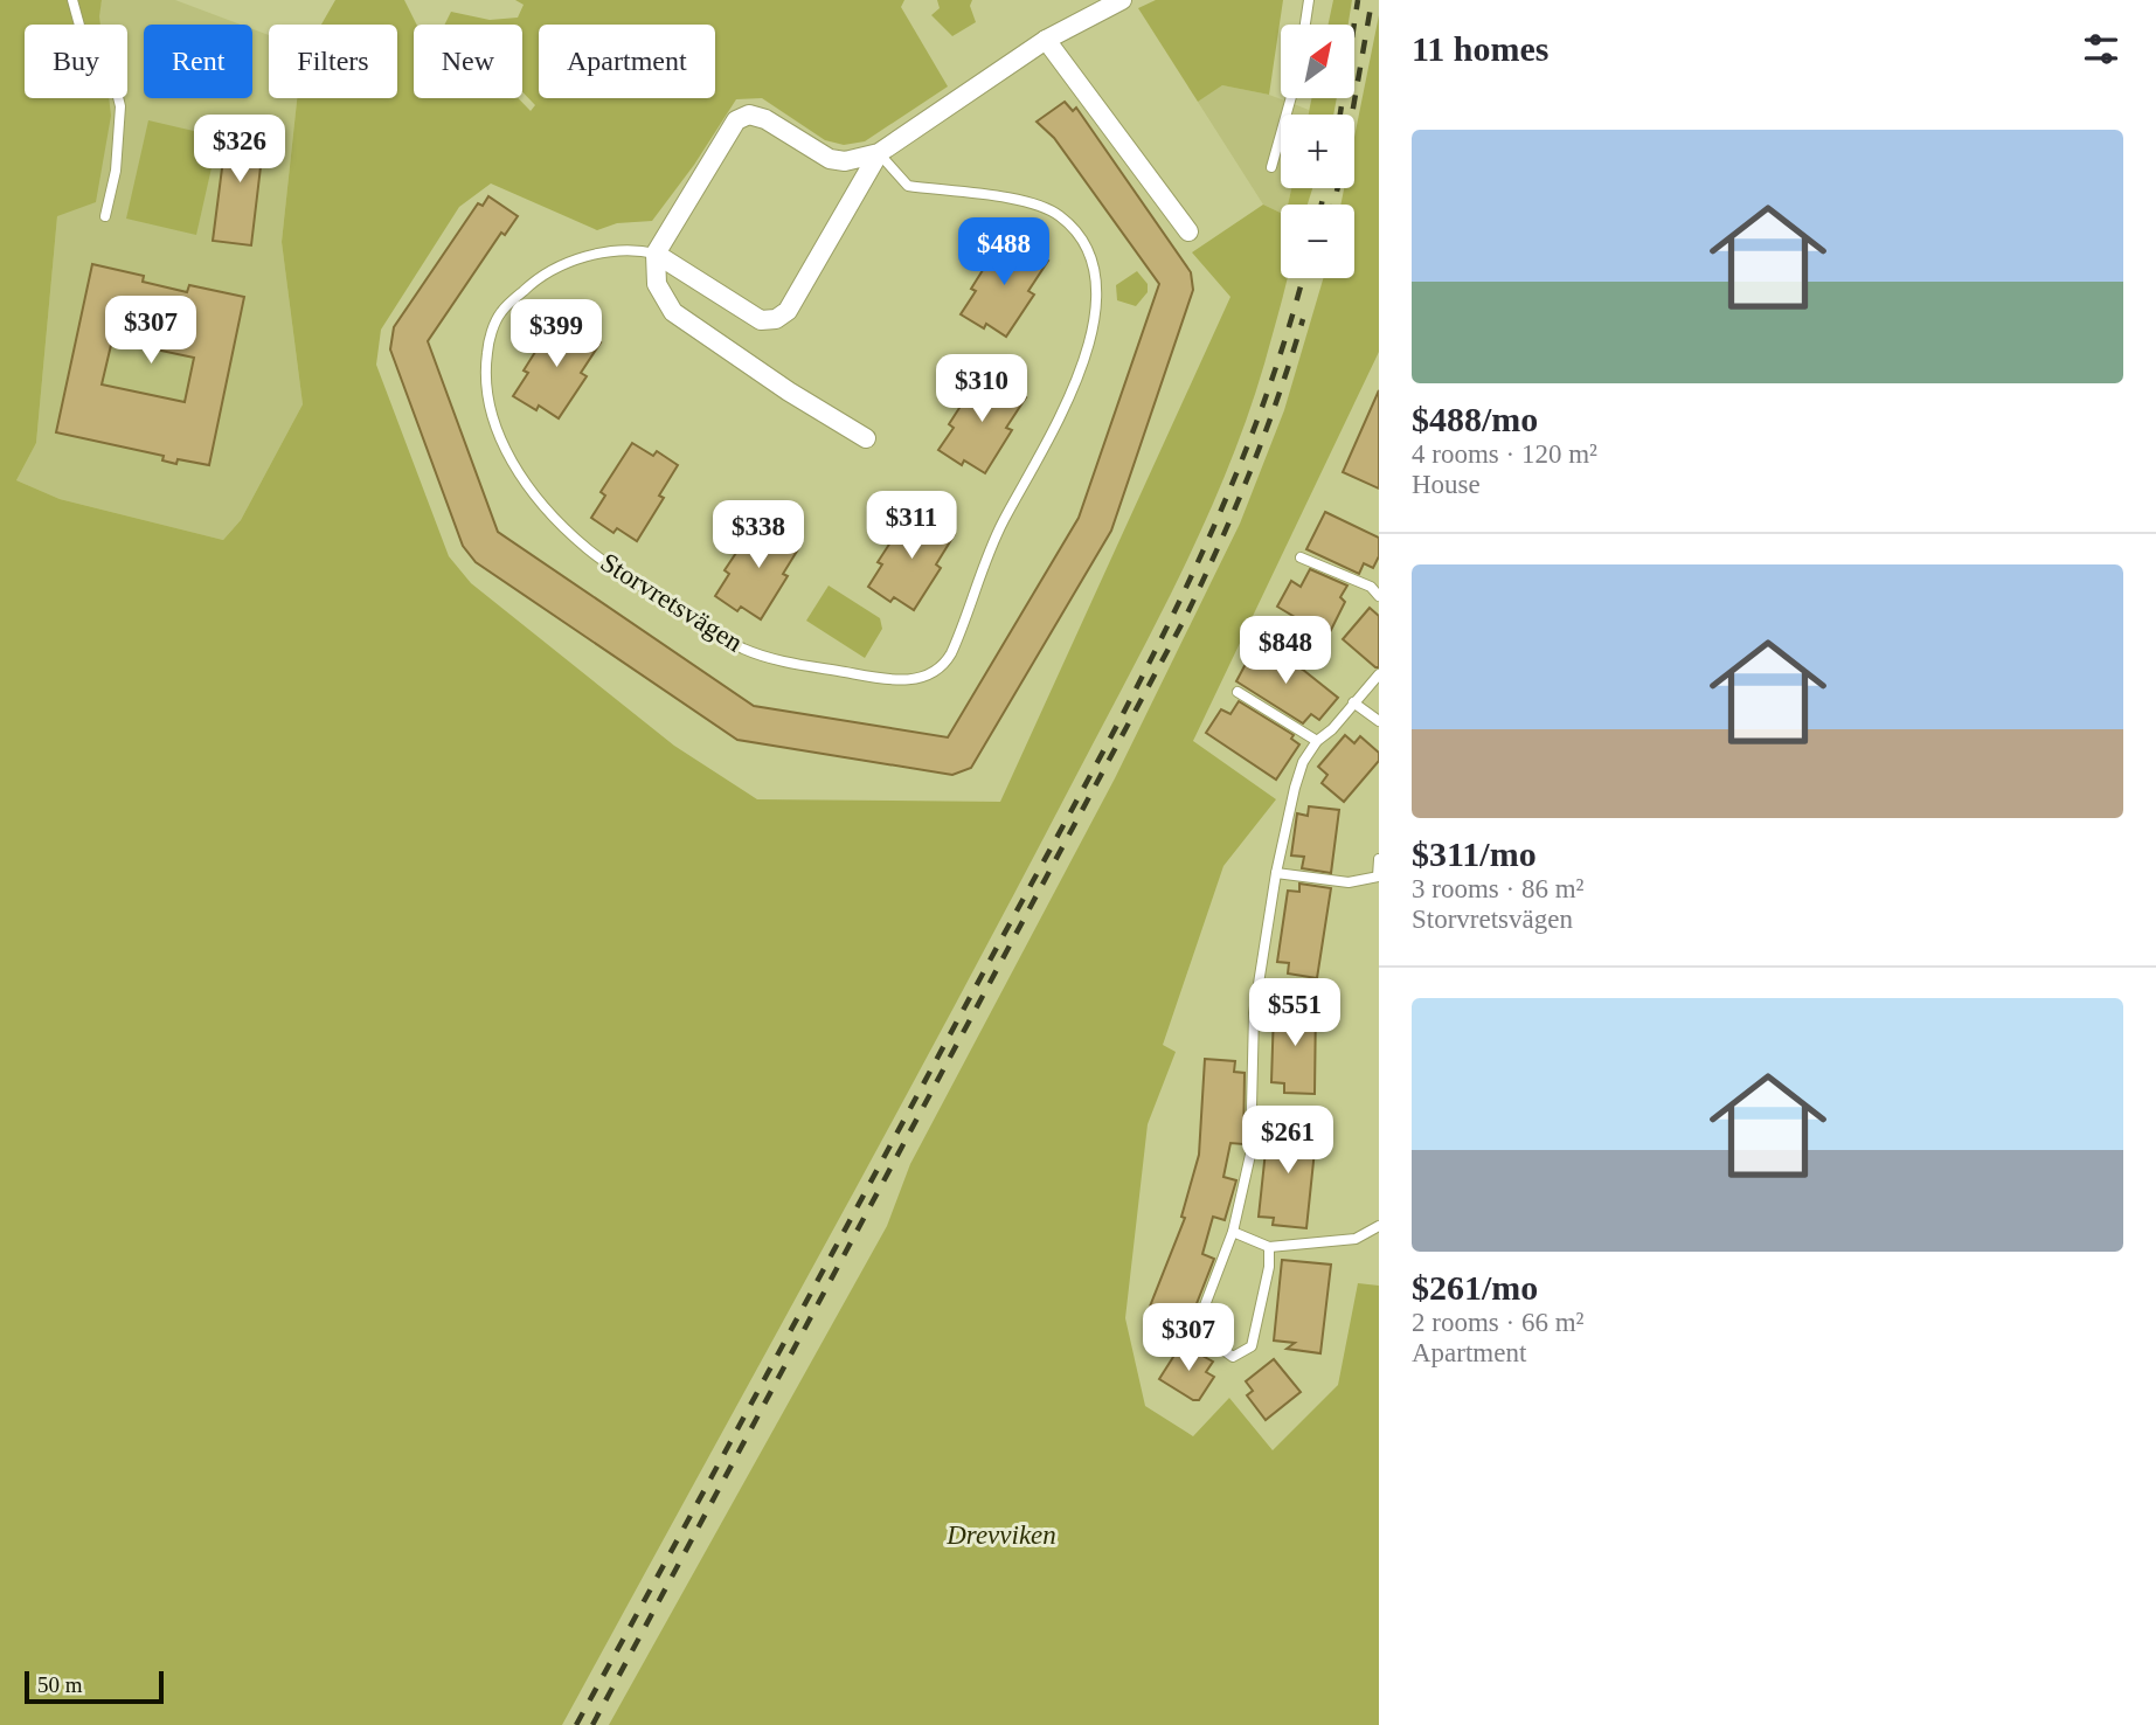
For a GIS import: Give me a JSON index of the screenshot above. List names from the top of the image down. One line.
{"streets":{"street":["Storvretsvägen"]},"parks":["Drevviken"],"scale_bar":"50 m","north":"top right","page":{"heading":"11 homes","map_buttons":["+","−"],"chip":["Buy","Rent","Filters","New","Apartment"],"list":[{"name":"$488/mo","note":"4 rooms · 120 m² · House"},{"name":"$311/mo","note":"3 rooms · 86 m² · Storvretsvägen"},{"name":"$261/mo","note":"2 rooms · 66 m² · Apartment"}],"price":["$326","$488","$307","$399","$310","$311","$338","$848","$551","$261","$307"],"scale":"50 m"}}
